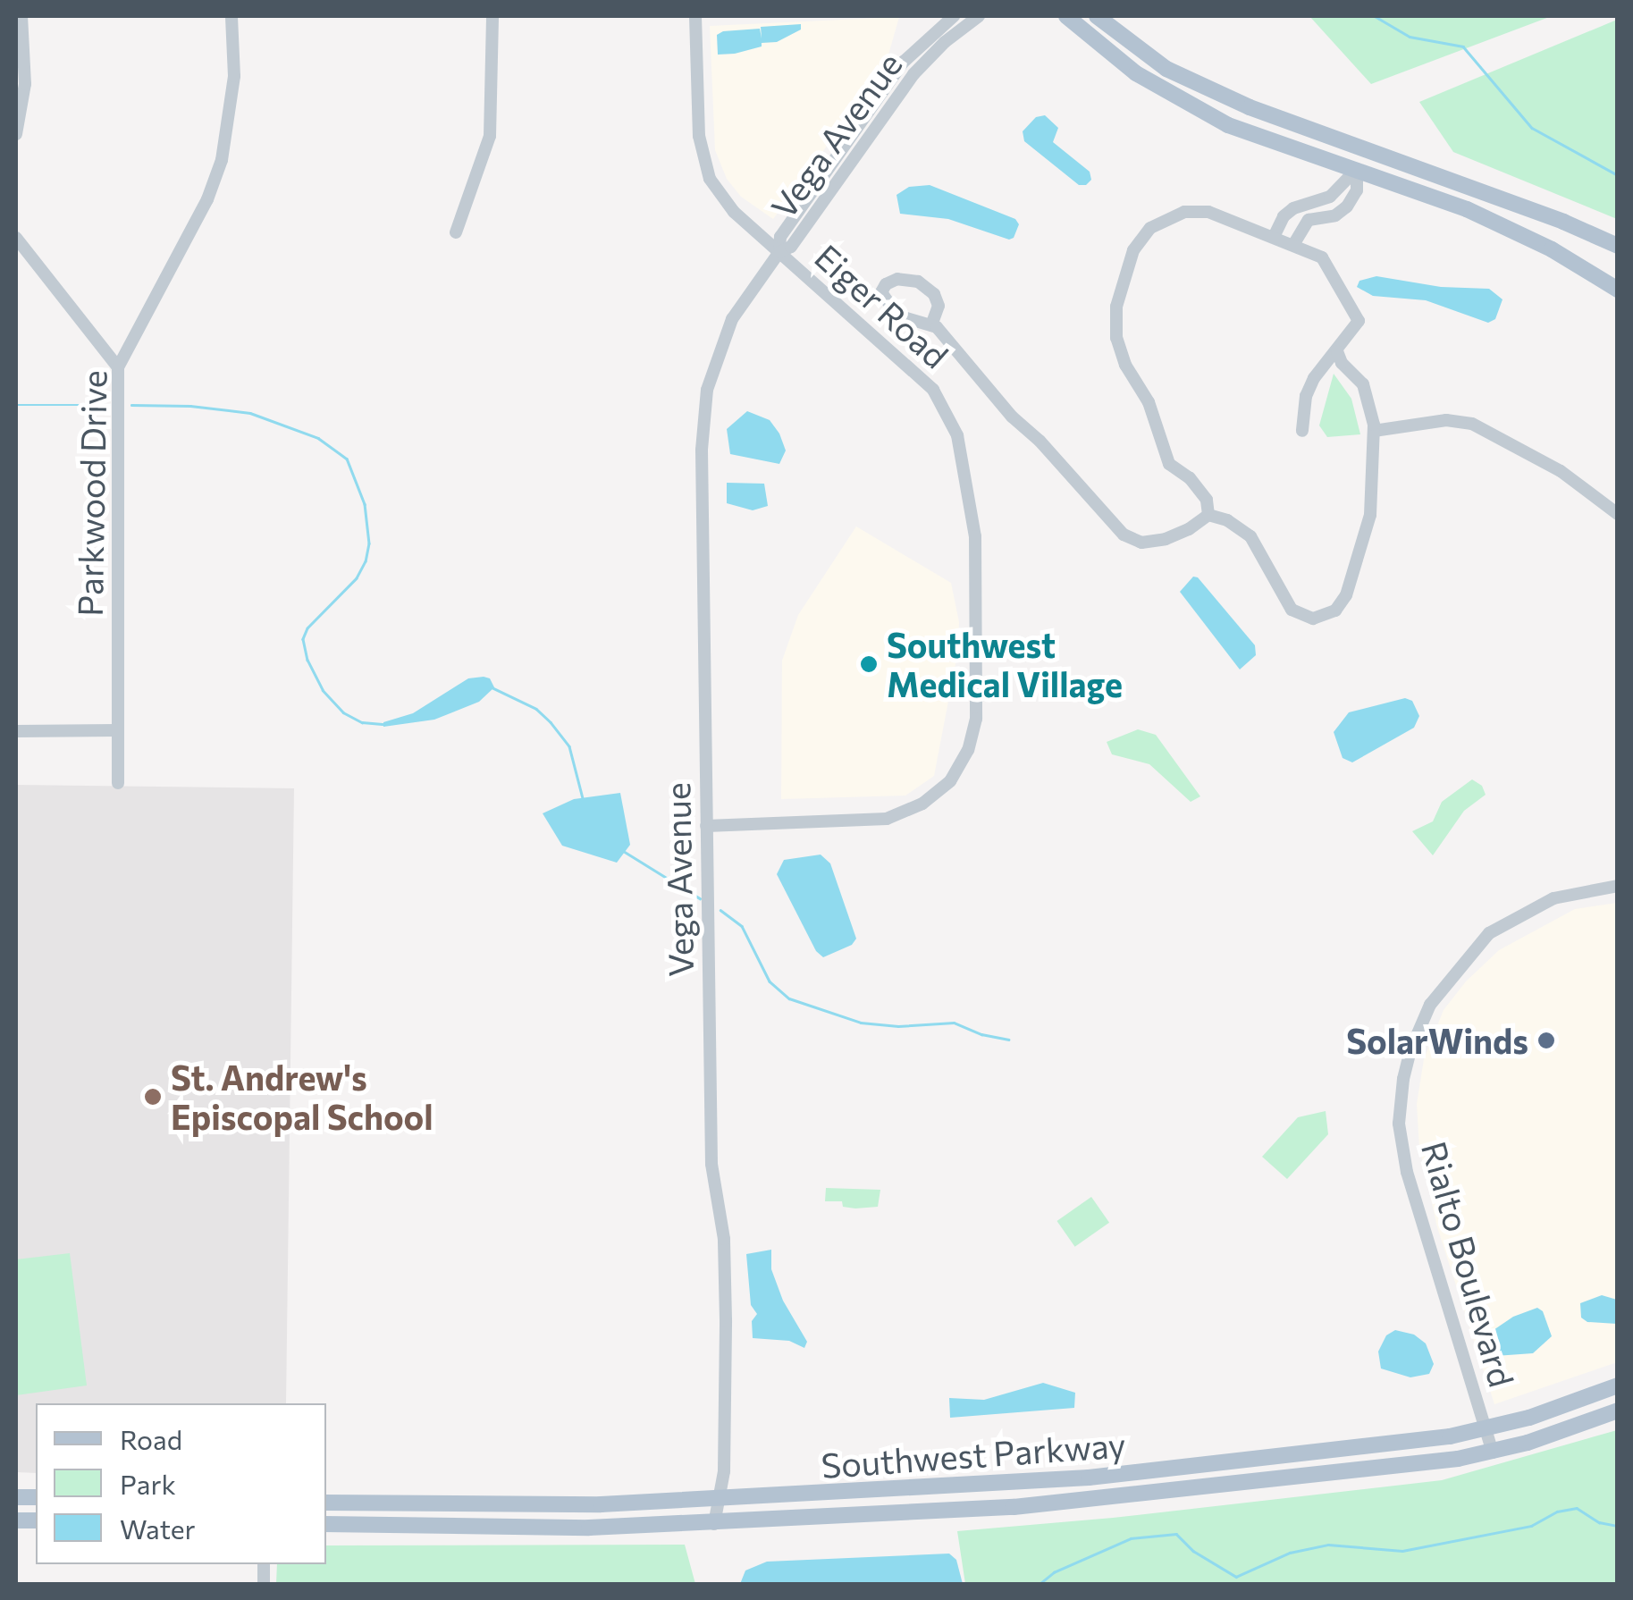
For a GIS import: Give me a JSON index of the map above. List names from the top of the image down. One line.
{"streets":{"main road":["Southwest Parkway"],"street":["Vega Avenue","Eiger Road","Parkwood Drive","Rialto Boulevard"]},"crossings":[["Vega Avenue","Eiger Road"],["Vega Avenue","Southwest Parkway"],["Rialto Boulevard","Southwest Parkway"]],"places":["Southwest Medical Village","SolarWinds","St. Andrew's Episcopal School"],"legend":["Road","Park","Water"]}
